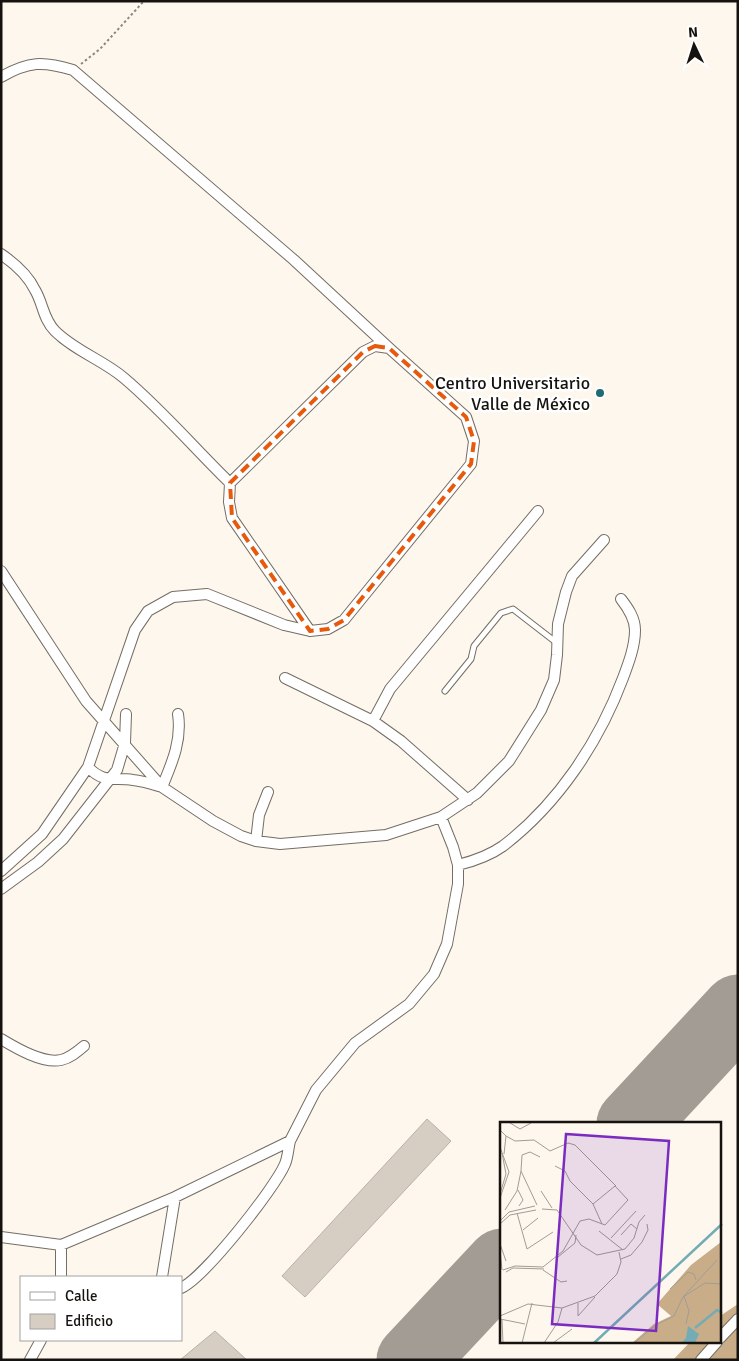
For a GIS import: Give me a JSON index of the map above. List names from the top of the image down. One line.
{"places":["Centro Universitario Valle de México"],"legend":["Calle","Edificio"],"north":"top"}
